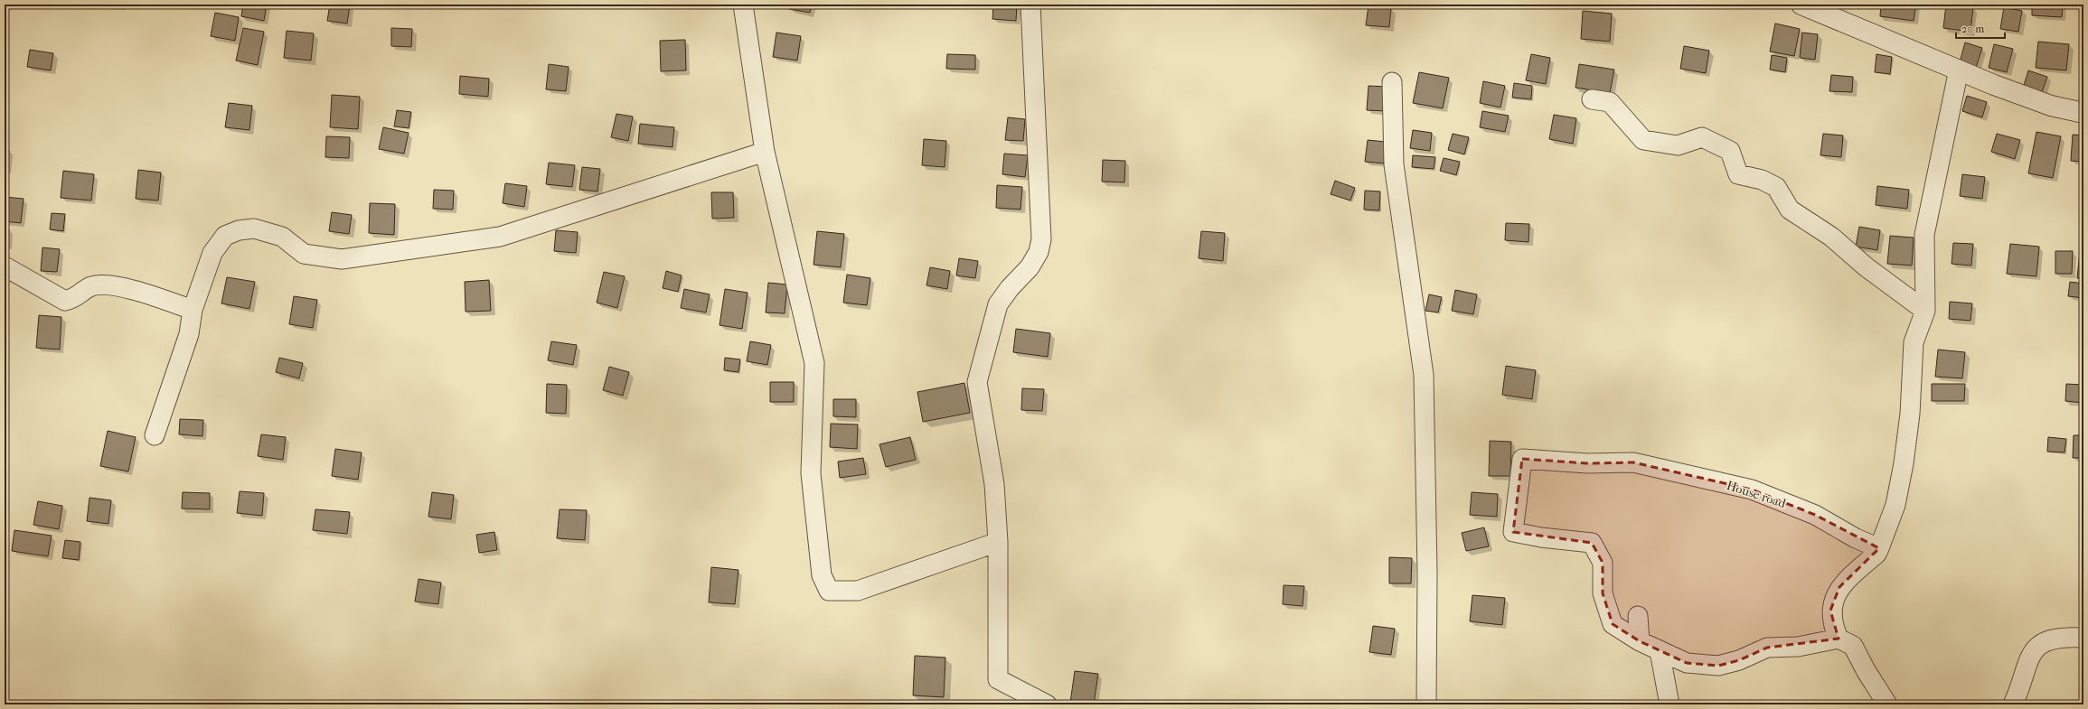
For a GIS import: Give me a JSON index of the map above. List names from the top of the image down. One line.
{"streets":{"street":["House road"]},"scale_bar":"20 m"}
